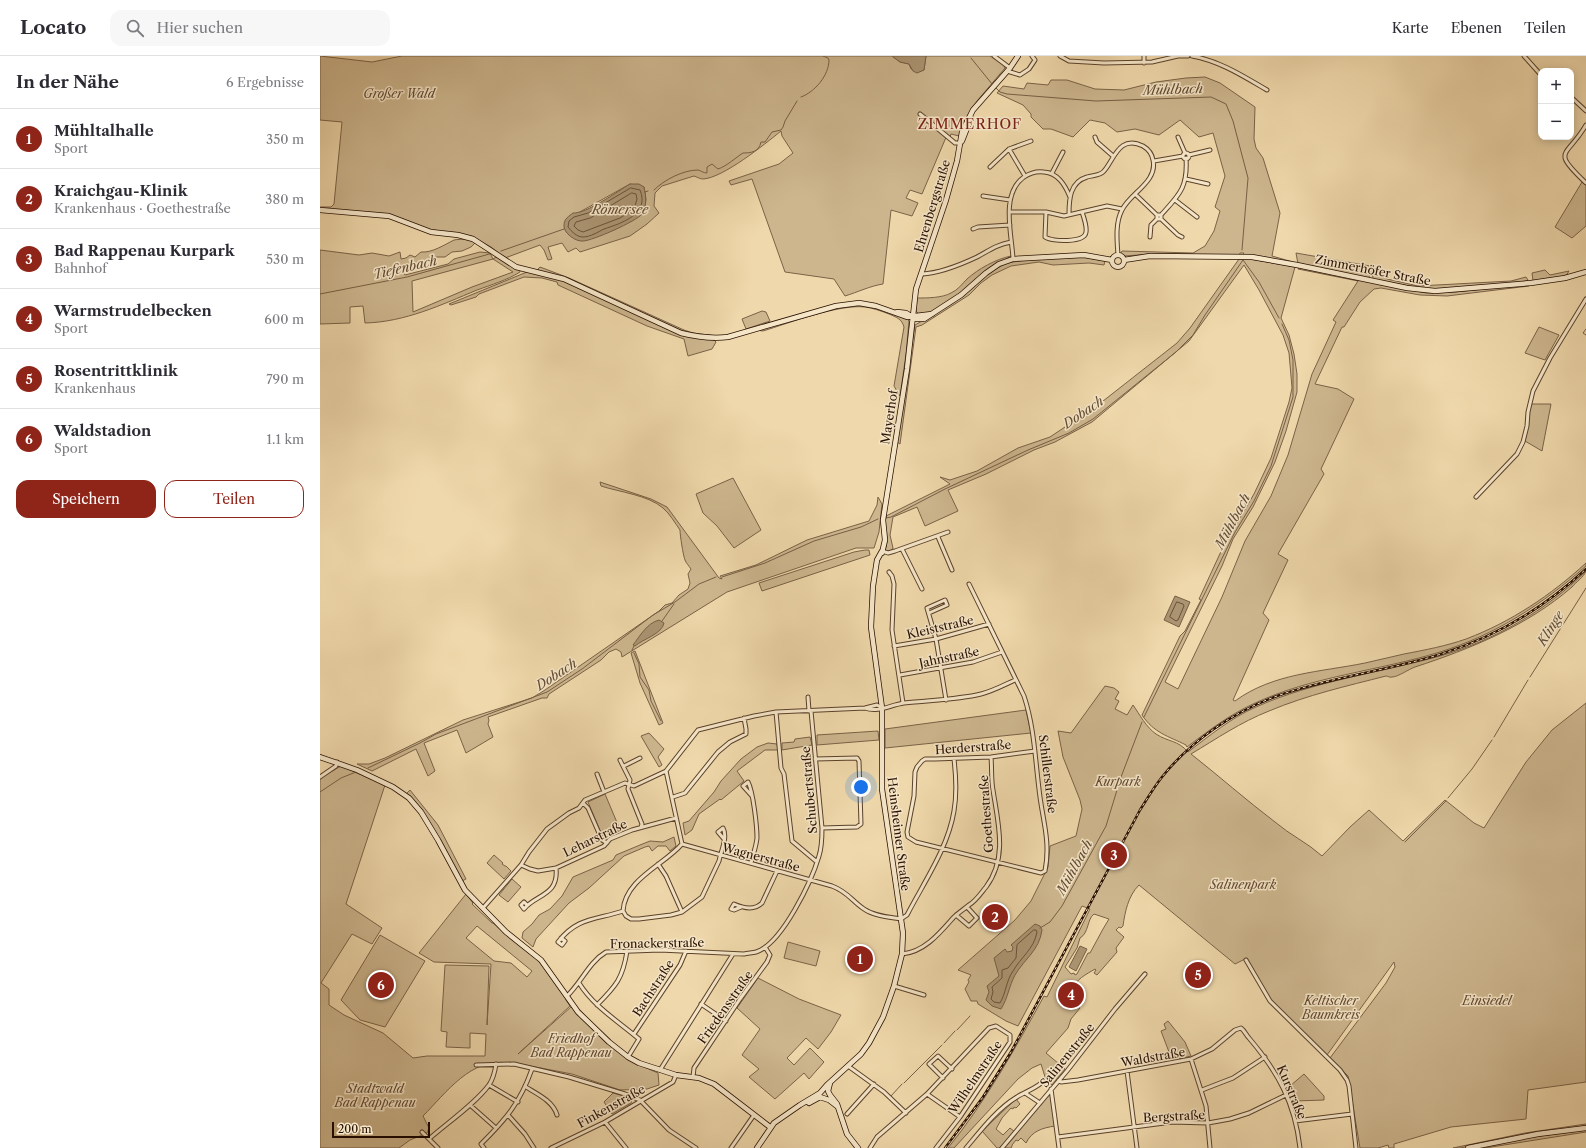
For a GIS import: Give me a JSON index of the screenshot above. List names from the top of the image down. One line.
{"streets":{"street":["Ehrenbergstraße","Zimmerhöfer Straße","Mayerhof","Kleiststraße","Jahnstraße","Herderstraße","Schillerstraße","Schubertstraße","Goethestraße","Heinsheimer Straße","Leharstraße","Wagnerstraße","Fronackerstraße","Bachstraße","Friedensstraße","Salinenstraße","Waldstraße","Wilhelmstraße","Kurstraße","Finkenstraße","Bergstraße"]},"crossings":[["Ehrenbergstraße","Mayerhof"],["Mayerhof","Heinsheimer Straße"],["Kleiststraße","Schillerstraße"],["Jahnstraße","Schillerstraße"],["Herderstraße","Schillerstraße"],["Herderstraße","Goethestraße"],["Schillerstraße","Goethestraße"],["Schubertstraße","Wagnerstraße"],["Schubertstraße","Fronackerstraße"],["Schubertstraße","Friedensstraße"],["Goethestraße","Heinsheimer Straße"],["Heinsheimer Straße","Wagnerstraße"],["Fronackerstraße","Bachstraße"],["Fronackerstraße","Friedensstraße"],["Salinenstraße","Waldstraße"],["Waldstraße","Kurstraße"],["Kurstraße","Bergstraße"]],"districts":["ZIMMERHOF"],"water":["Mühlbach","Römersee","Tiefenbach","Dobach","Klinge"],"parks":["Großer Wald","Kurpark","Salinenpark","Keltischer Baumkreis","Einsiedel","Friedhof Bad Rappenau","Stadtwald Bad Rappenau"],"scale_bar":"200 m","page":{"header":"Locato","search":"Hier suchen","nav":["Karte","Ebenen","Teilen"],"heading":["In der Nähe","6 Ergebnisse"],"map_buttons":["+","−"],"list":[{"mark":"1","name":"Mühltalhalle","note":"Sport","value":"350 m"},{"mark":"2","name":"Kraichgau-Klinik","note":"Krankenhaus · Goethestraße","value":"380 m"},{"mark":"3","name":"Bad Rappenau Kurpark","note":"Bahnhof","value":"530 m"},{"mark":"4","name":"Warmstrudelbecken","note":"Sport","value":"600 m"},{"mark":"5","name":"Rosentrittklinik","note":"Krankenhaus","value":"790 m"},{"mark":"6","name":"Waldstadion","note":"Sport","value":"1.1 km"}],"buttons":["Speichern","Teilen"],"pins":["3","2","1","5","6","4"],"scale":"200 m"}}
